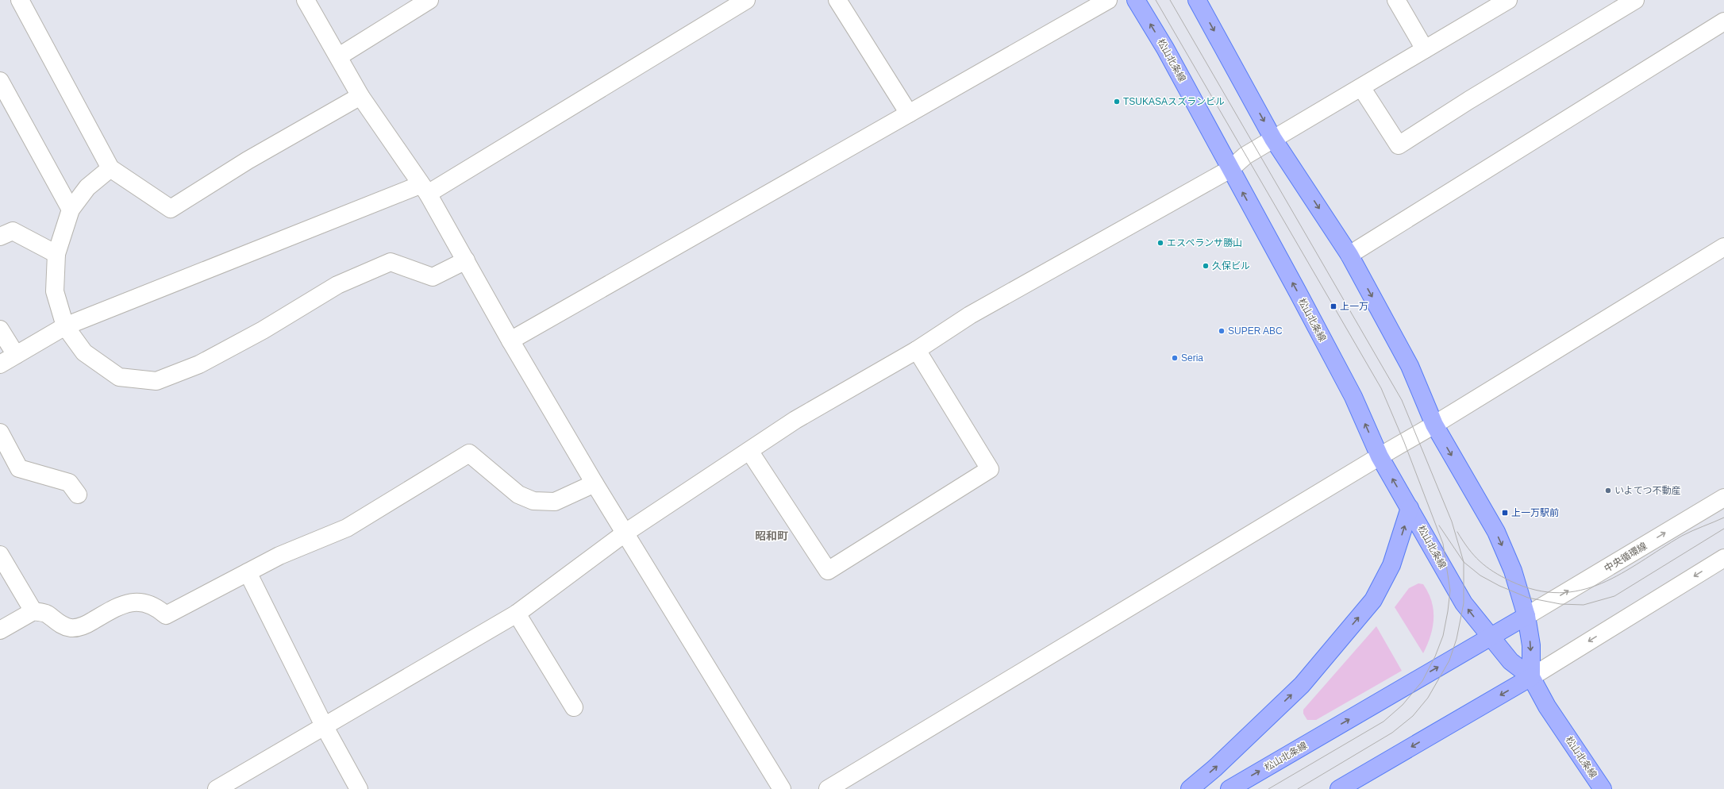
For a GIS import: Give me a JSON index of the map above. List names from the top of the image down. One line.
{"streets":{"main road":["松山北条線"],"street":["中央循環線"]},"crossings":[["松山北条線","中央循環線"]],"districts":["昭和町"],"places":{"other":["TSUKASAスズランビル","エスペランサ勝山","久保ビル","SUPER ABC","Seria","いよてつ不動産"],"transit":["上一万","上一万駅前"]}}
